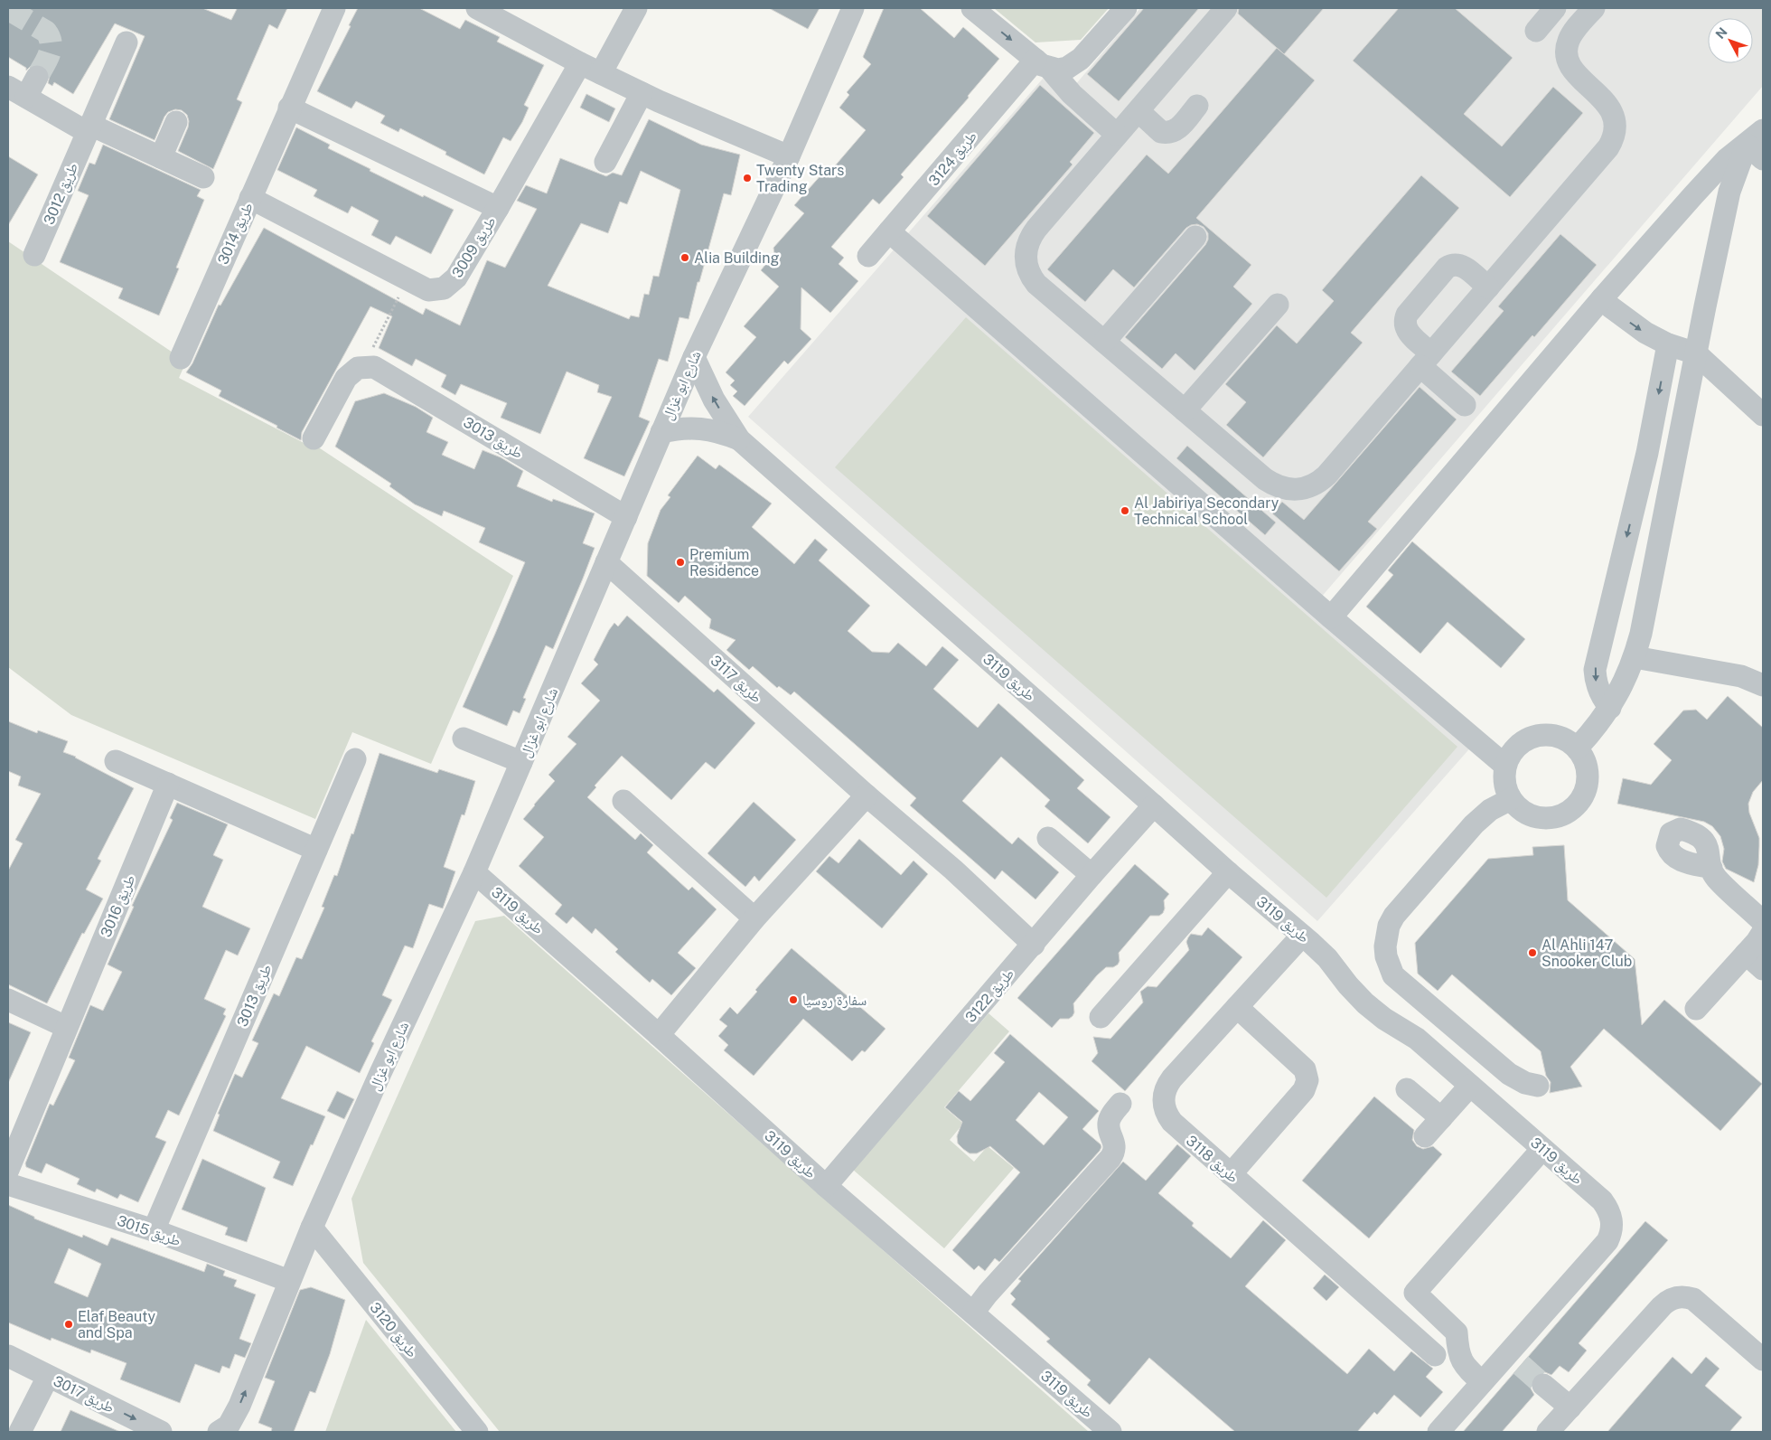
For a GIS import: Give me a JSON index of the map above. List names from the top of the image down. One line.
{"streets":{"street":["طريق 3124","طريق 3012","طريق 3014","طريق 3009","شارع ابو غزال","طريق 3013","طريق 3119","طريق 3117","طريق 3016","طريق 3122","طريق 3118","طريق 3015","طريق 3120","طريق 3017"]},"crossings":[["طريق 3014","طريق 3009"],["شارع ابو غزال","طريق 3013"],["شارع ابو غزال","طريق 3119"],["شارع ابو غزال","طريق 3117"],["شارع ابو غزال","طريق 3015"],["شارع ابو غزال","طريق 3120"],["طريق 3013","طريق 3015"],["طريق 3119","طريق 3122"],["طريق 3119","طريق 3118"],["طريق 3117","طريق 3122"]],"one_way":["طريق 3017"],"places":["Twenty Stars Trading","Alia Building","Al Jabiriya Secondary Technical School","Premium Residence","Al Ahli 147 Snooker Club","سفارة روسيا","Elaf Beauty and Spa"],"north":"top left"}
